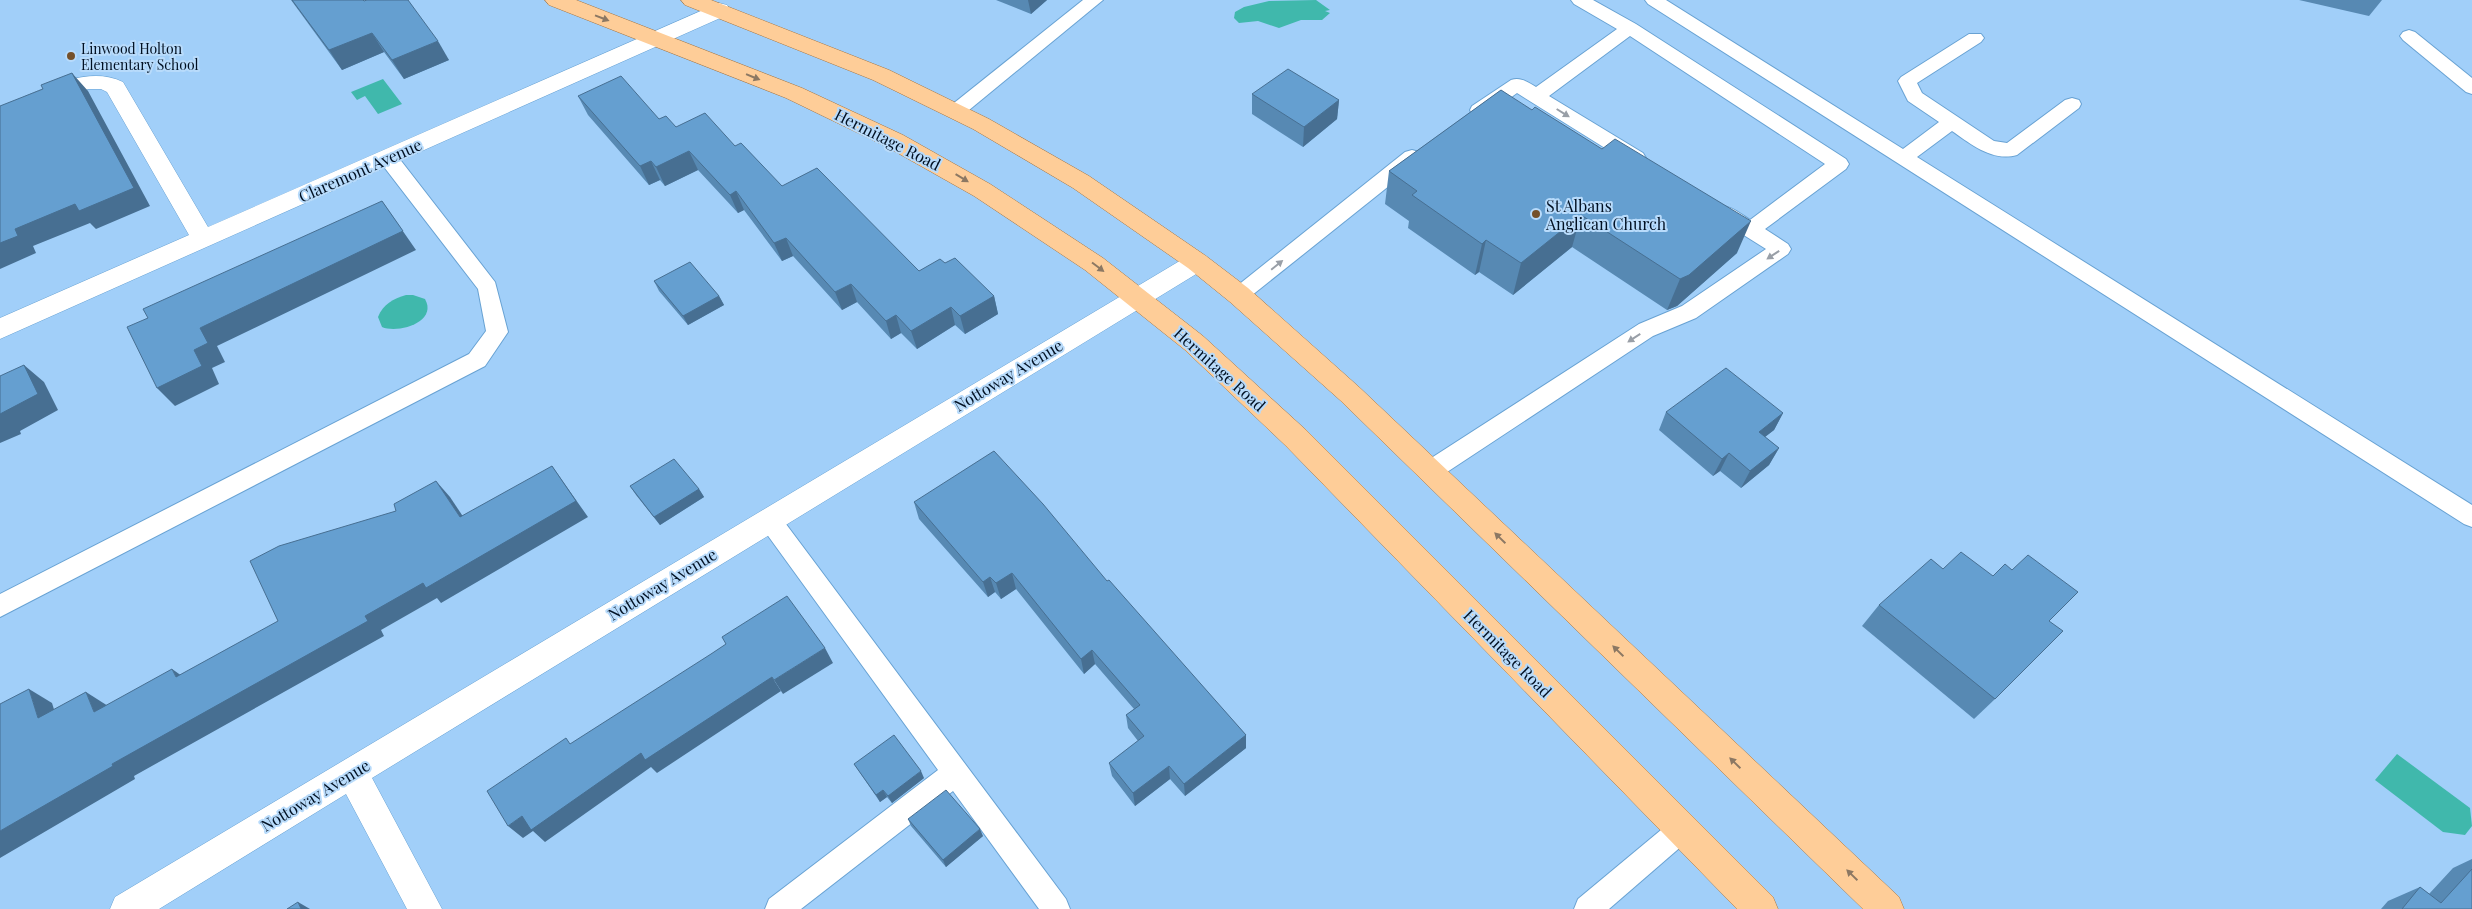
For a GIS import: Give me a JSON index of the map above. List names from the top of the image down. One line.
{"streets":{"main road":["Hermitage Road"],"street":["Claremont Avenue","Nottoway Avenue"]},"crossings":[["Hermitage Road","Claremont Avenue"],["Hermitage Road","Nottoway Avenue"]],"places":["Linwood Holton Elementary School","St Albans Anglican Church"]}
